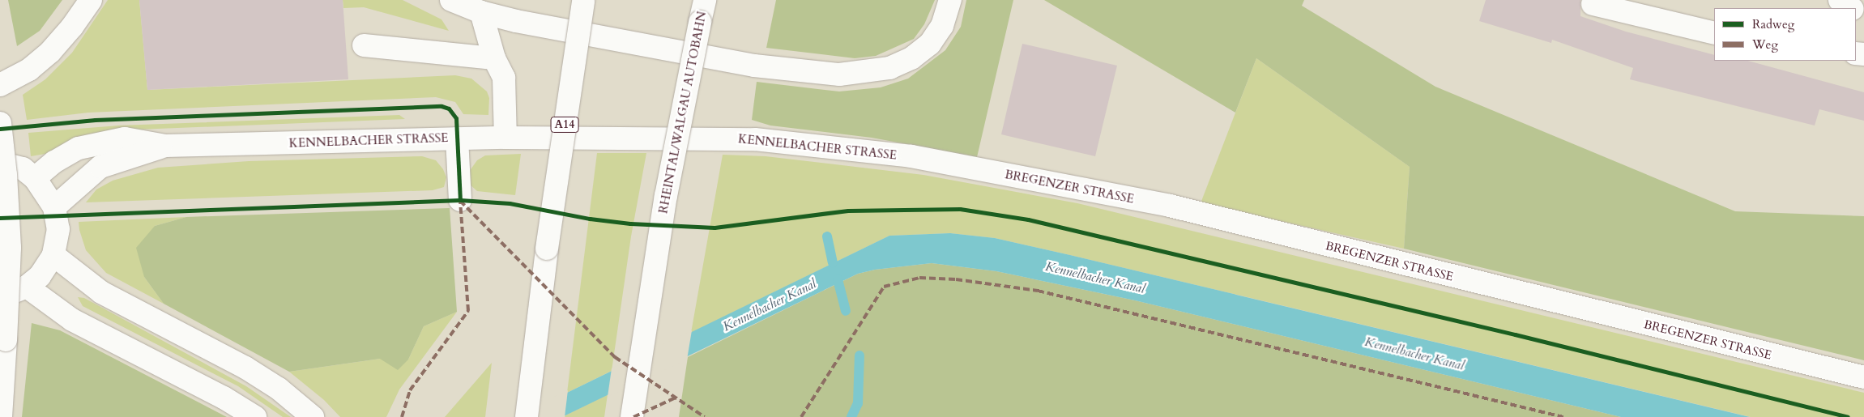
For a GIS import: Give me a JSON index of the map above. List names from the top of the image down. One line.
{"streets":{"main road":["RHEINTAL/WALGAU AUTOBAHN","A14","KENNELBACHER STRASSE","BREGENZER STRASSE"]},"crossings":[["KENNELBACHER STRASSE","BREGENZER STRASSE"]],"water":["Kennelbacher Kanal"],"legend":["Radweg","Weg"]}
